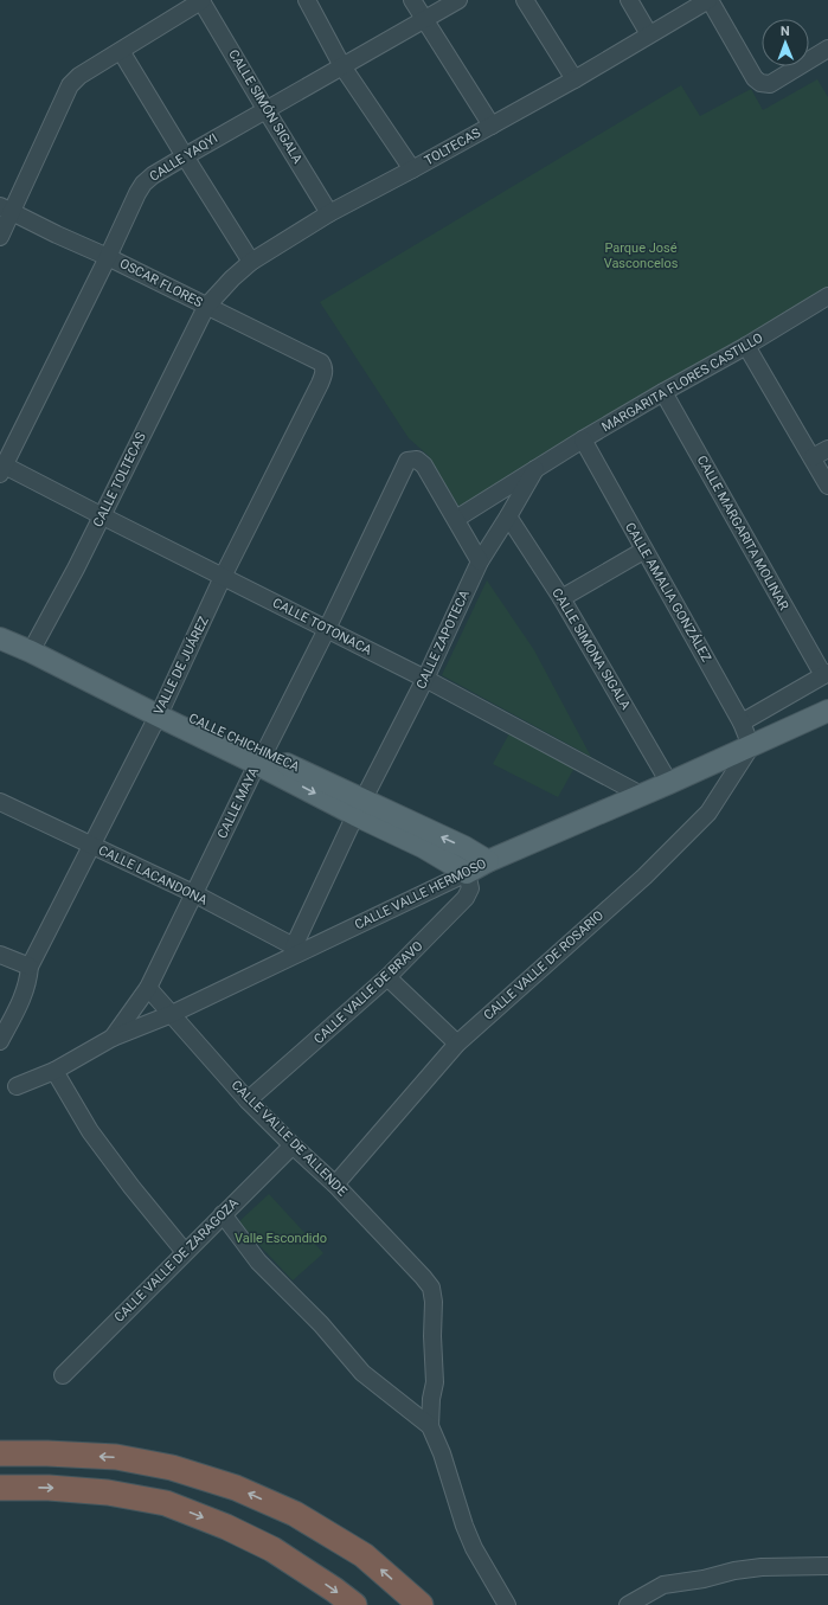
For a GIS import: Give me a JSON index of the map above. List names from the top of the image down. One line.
{"streets":{"main road":["CALLE CHICHIMECA","CALLE VALLE HERMOSO"],"street":["CALLE SIMÓN SIGALA","TOLTECAS","CALLE YAQYI","OSCAR FLORES","MARGARITA FLORES CASTILLO","CALLE TOLTECAS","CALLE MARGARITA MOLINAR","CALLE AMALIA GONZÁLEZ","CALLE TOTONACA","CALLE ZAPOTECA","CALLE SIMONA SIGALA","VALLE DE JUÁREZ","CALLE MAYA","CALLE LACANDONA","CALLE VALLE DE ROSARIO","CALLE VALLE DE BRAVO","CALLE VALLE DE ALLENDE","CALLE VALLE DE ZARAGOZA"]},"crossings":[["CALLE SIMÓN SIGALA","TOLTECAS"],["CALLE SIMÓN SIGALA","CALLE YAQYI"],["TOLTECAS","OSCAR FLORES"],["TOLTECAS","CALLE TOLTECAS"],["CALLE YAQYI","OSCAR FLORES"],["CALLE YAQYI","CALLE TOTONACA"],["OSCAR FLORES","CALLE TOLTECAS"],["OSCAR FLORES","VALLE DE JUÁREZ"],["MARGARITA FLORES CASTILLO","CALLE MARGARITA MOLINAR"],["MARGARITA FLORES CASTILLO","CALLE AMALIA GONZÁLEZ"],["MARGARITA FLORES CASTILLO","CALLE ZAPOTECA"],["MARGARITA FLORES CASTILLO","CALLE MAYA"],["CALLE TOLTECAS","CALLE TOTONACA"],["CALLE TOLTECAS","CALLE CHICHIMECA"],["CALLE AMALIA GONZÁLEZ","CALLE VALLE HERMOSO"],["CALLE AMALIA GONZÁLEZ","CALLE VALLE DE ROSARIO"],["CALLE TOTONACA","CALLE ZAPOTECA"],["CALLE TOTONACA","VALLE DE JUÁREZ"],["CALLE TOTONACA","CALLE MAYA"],["CALLE TOTONACA","CALLE VALLE HERMOSO"],["CALLE ZAPOTECA","CALLE SIMONA SIGALA"],["CALLE ZAPOTECA","CALLE CHICHIMECA"],["CALLE ZAPOTECA","CALLE LACANDONA"],["CALLE ZAPOTECA","CALLE VALLE HERMOSO"],["CALLE SIMONA SIGALA","CALLE VALLE HERMOSO"],["VALLE DE JUÁREZ","CALLE CHICHIMECA"],["VALLE DE JUÁREZ","CALLE LACANDONA"],["CALLE CHICHIMECA","CALLE MAYA"],["CALLE CHICHIMECA","CALLE VALLE HERMOSO"],["CALLE CHICHIMECA","CALLE VALLE DE BRAVO"],["CALLE MAYA","CALLE LACANDONA"],["CALLE MAYA","CALLE VALLE HERMOSO"],["CALLE MAYA","CALLE VALLE DE ALLENDE"],["CALLE LACANDONA","CALLE VALLE HERMOSO"],["CALLE VALLE HERMOSO","CALLE VALLE DE ROSARIO"],["CALLE VALLE HERMOSO","CALLE VALLE DE BRAVO"],["CALLE VALLE HERMOSO","CALLE VALLE DE ALLENDE"],["CALLE VALLE DE ROSARIO","CALLE VALLE DE ALLENDE"],["CALLE VALLE DE BRAVO","CALLE VALLE DE ALLENDE"],["CALLE VALLE DE ALLENDE","CALLE VALLE DE ZARAGOZA"]],"parks":["Parque José Vasconcelos","Valle Escondido"],"north":"top"}
